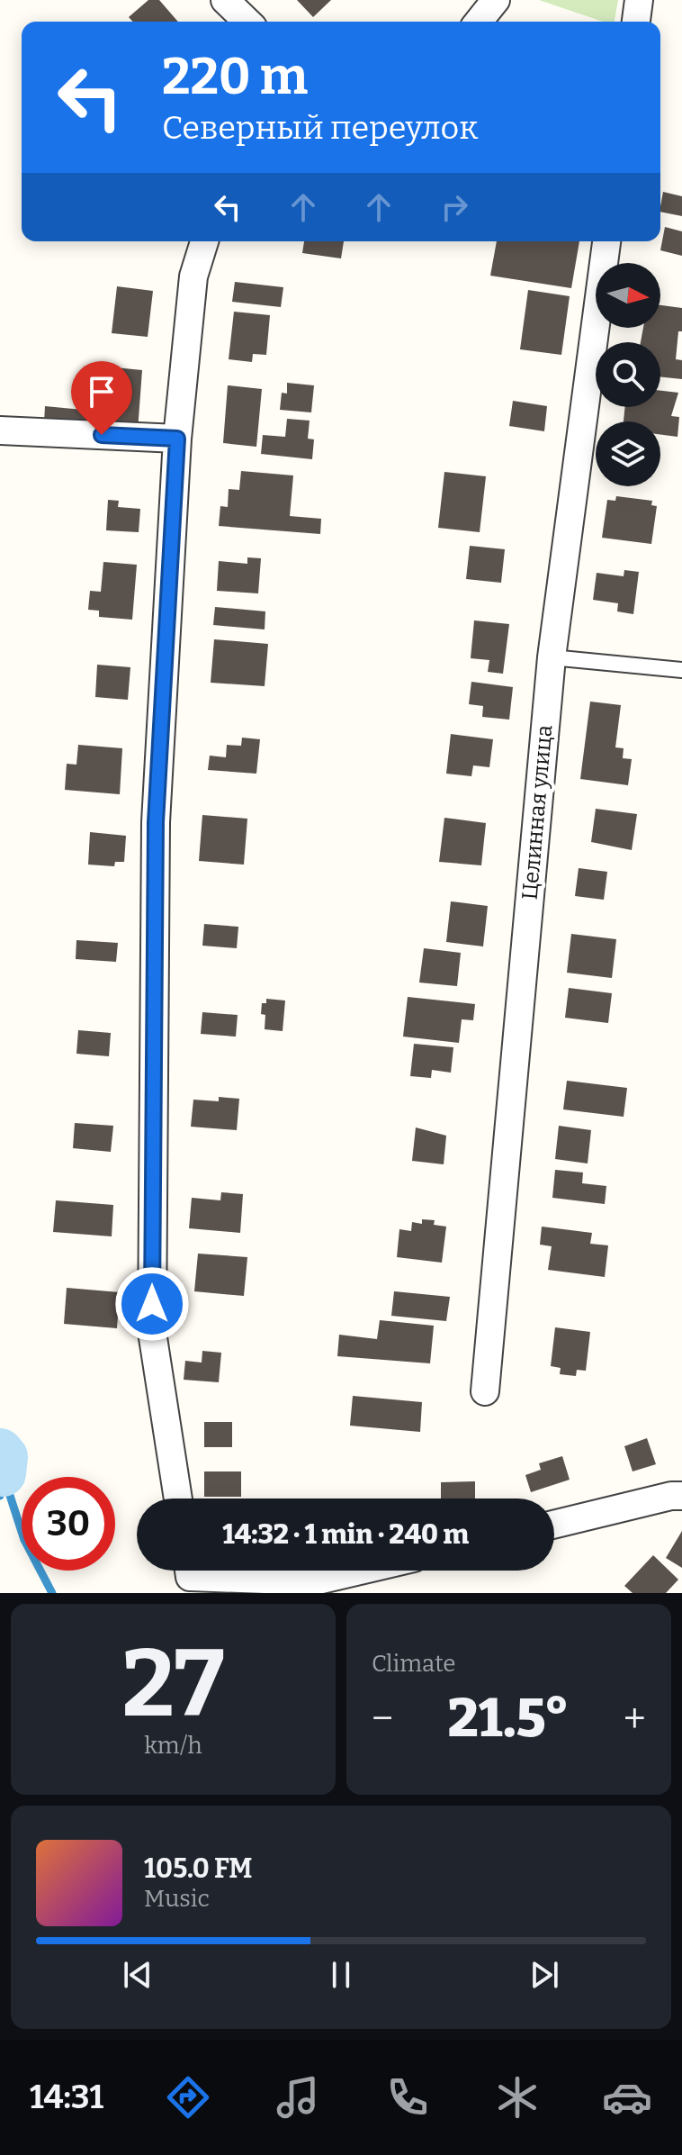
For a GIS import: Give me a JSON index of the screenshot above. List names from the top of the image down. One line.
{"streets":{"street":["Целинная улица"]},"north":"right","page":{"turn":["220 m","Северный переулок"],"limit":"30","trip":"14:32 · 1 min · 240 m","tile":[["27","km/h"],"Climate"],"heat":["−","21.5°","+"],"song":["105.0 FM","Music"],"tabs":"14:31"}}
